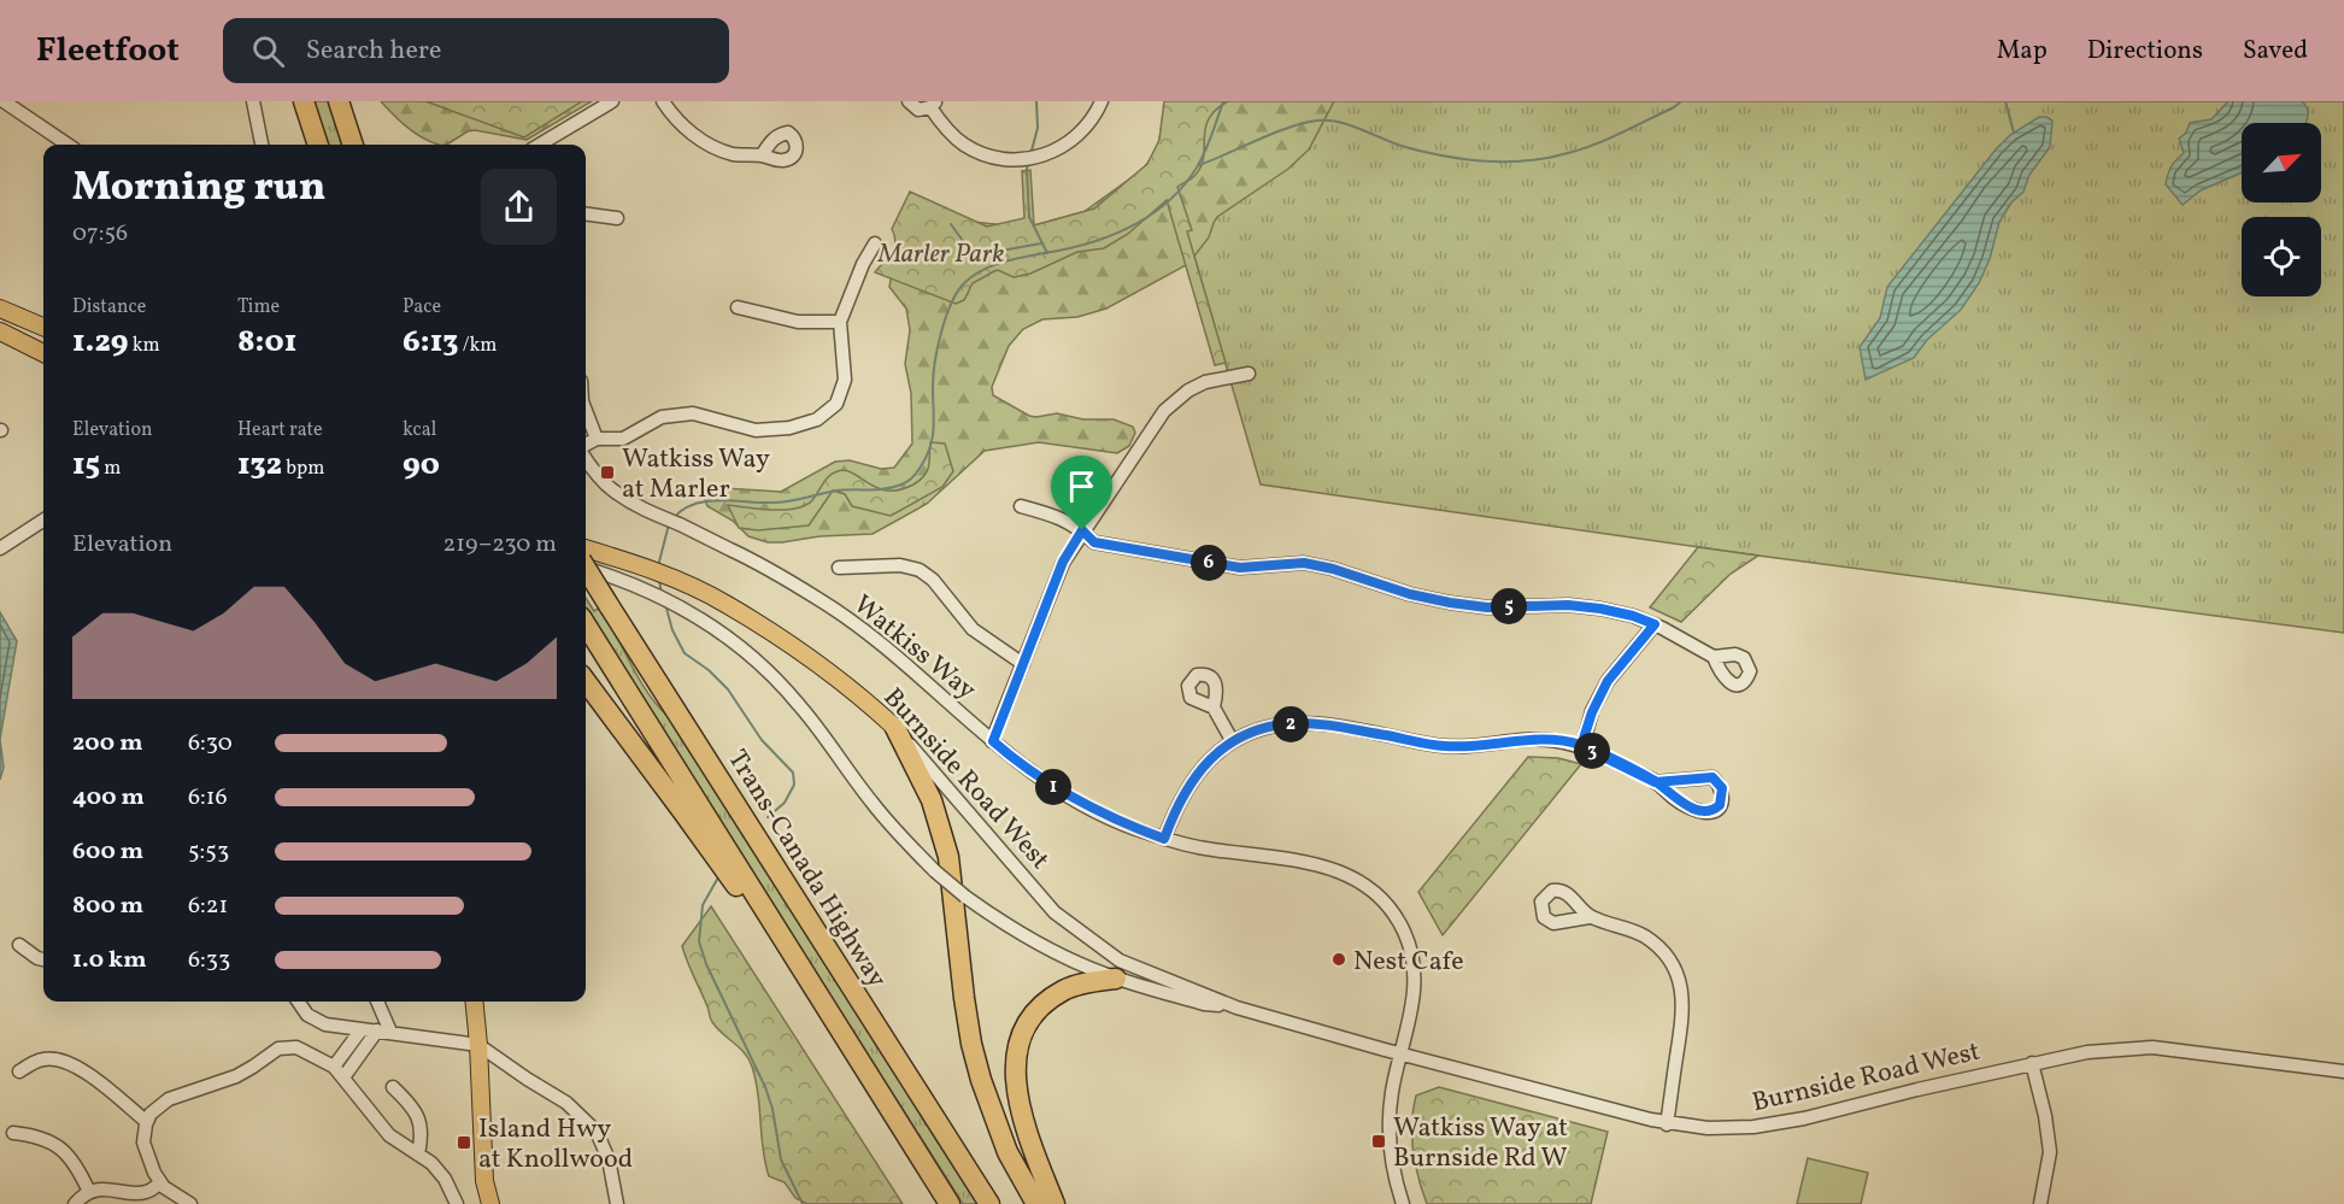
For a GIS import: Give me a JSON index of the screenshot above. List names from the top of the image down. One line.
{"streets":{"highway":["Trans-Canada Highway"],"main road":["Burnside Road West"],"street":["Watkiss Way"]},"crossings":[["Watkiss Way","Burnside Road West"]],"parks":["Marler Park"],"places":{"transit":["Watkiss Way at Marler","Watkiss Way at Burnside Rd W","Island Hwy at Knollwood"],"other":["Nest Cafe"]},"north":"top right","page":{"header":"Fleetfoot","search":"Search here","nav":["Map","Directions","Saved"],"heading":["Morning run","07:56"],"stats":[["Distance","1.29 km"],["Time","8:01"],["Pace","6:13 /km"],["Elevation","15 m"],["Heart rate","132 bpm"],["kcal","90"]],"chart":["Elevation","219–230 m"],"pins":["6","5","2","3","1"],"list":[{"name":"200 m","note":"6:30"},{"name":"400 m","note":"6:16"},{"name":"600 m","note":"5:53"},{"name":"800 m","note":"6:21"},{"name":"1.0 km","note":"6:33"}]}}
